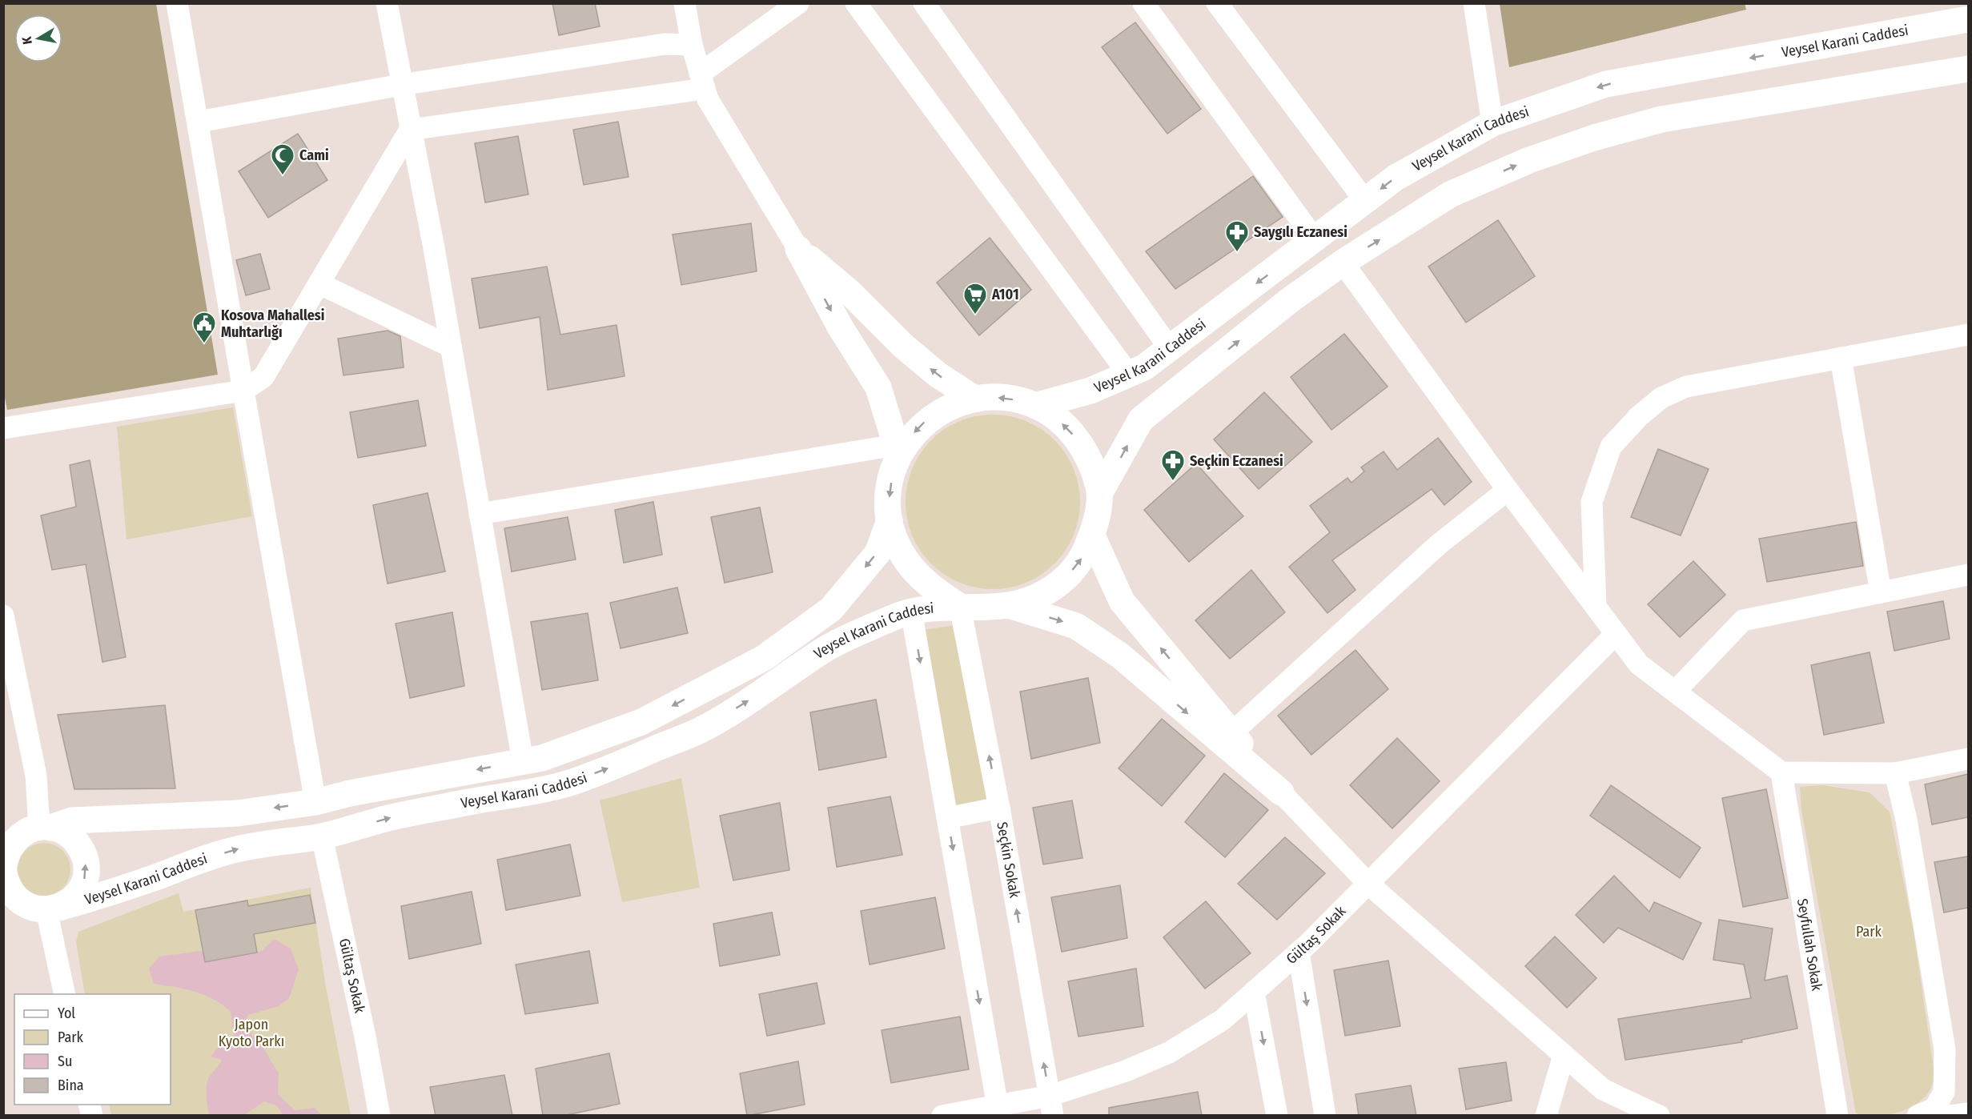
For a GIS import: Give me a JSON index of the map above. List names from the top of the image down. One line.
{"streets":{"main road":["Veysel Karani Caddesi"],"street":["Seçkin Sokak","Gültaş Sokak","Seyfullah Sokak"]},"crossings":[["Veysel Karani Caddesi","Seçkin Sokak"],["Veysel Karani Caddesi","Gültaş Sokak"],["Seçkin Sokak","Gültaş Sokak"]],"parks":["Park","Japon Kyoto Parkı"],"places":{"mosque":["Cami"],"pharmacy":["Saygılı Eczanesi","Seçkin Eczanesi"],"supermarket":["A101"],"public building":["Kosova Mahallesi Muhtarlığı"]},"legend":["Yol","Park","Su","Bina"],"north":"left"}
